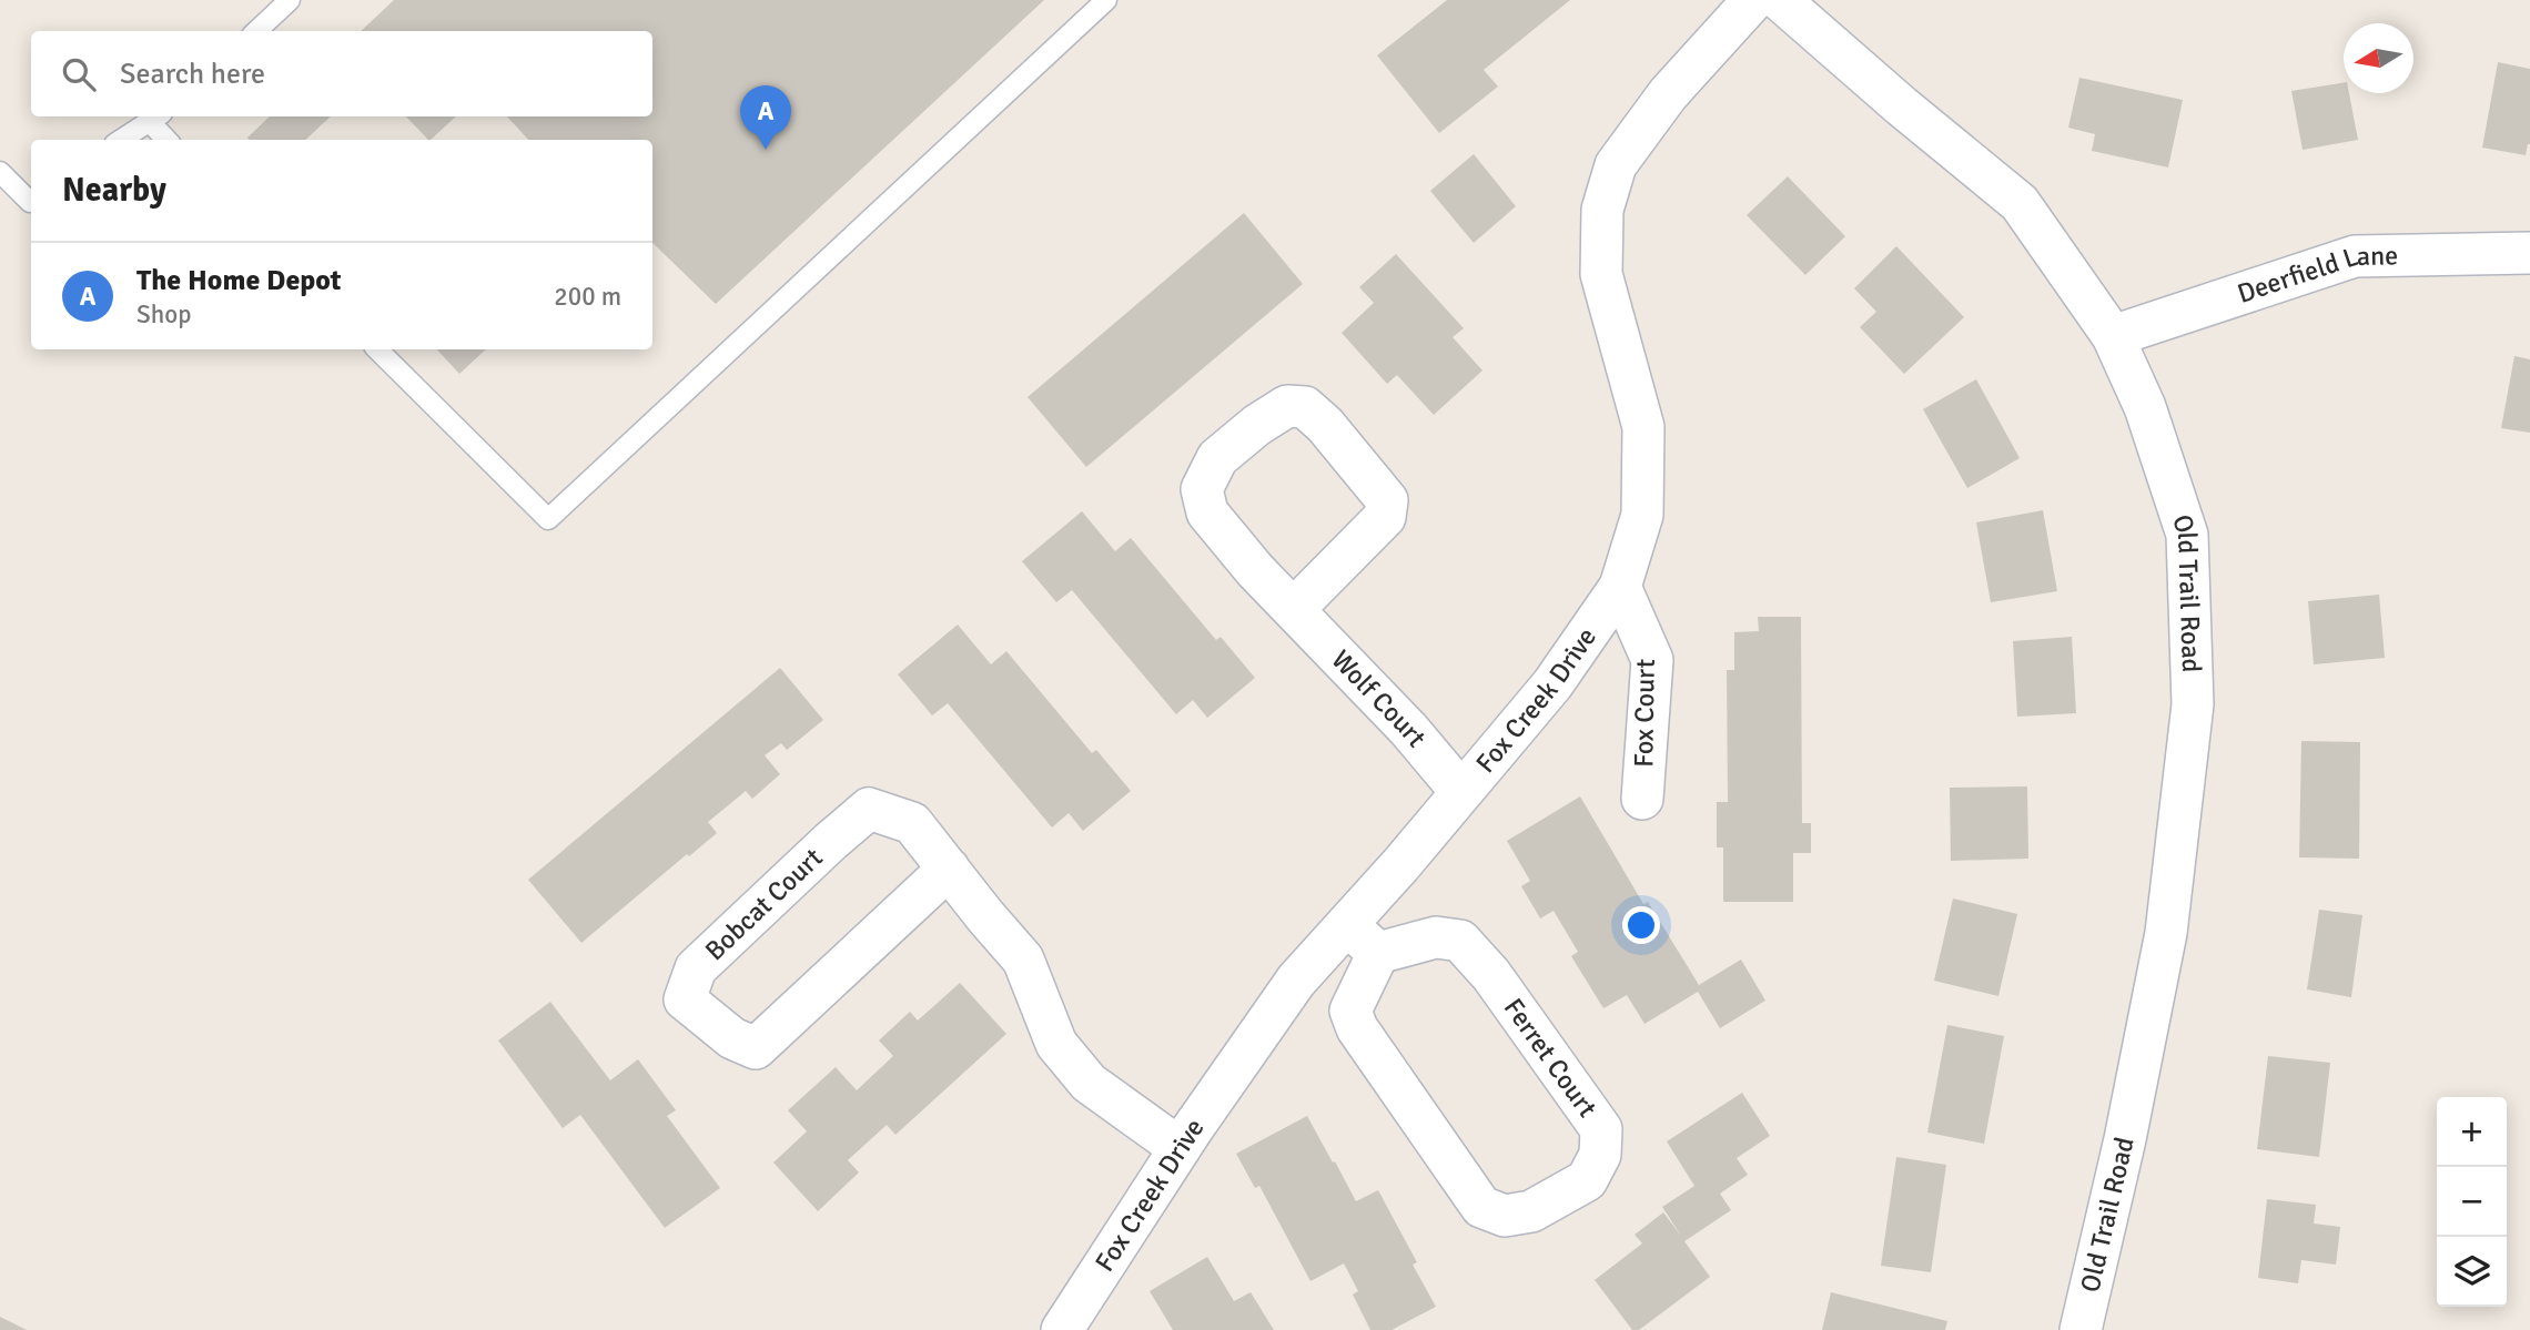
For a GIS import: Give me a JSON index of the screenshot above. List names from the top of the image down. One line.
{"streets":{"street":["Deerfield Lane","Old Trail Road","Wolf Court","Fox Creek Drive","Fox Court","Bobcat Court","Ferret Court"]},"crossings":[["Deerfield Lane","Old Trail Road"],["Wolf Court","Fox Creek Drive"],["Fox Creek Drive","Fox Court"],["Fox Creek Drive","Bobcat Court"]],"north":"left","page":{"search":"Search here","pins":"A","heading":"Nearby","list":[{"mark":"A","name":"The Home Depot","note":"Shop","value":"200 m"}],"map_buttons":["+","−"]}}
